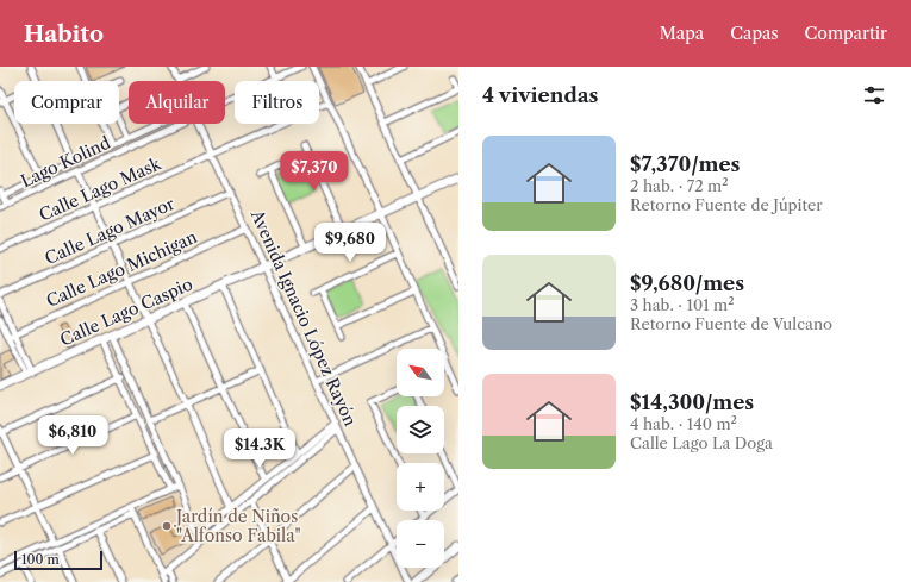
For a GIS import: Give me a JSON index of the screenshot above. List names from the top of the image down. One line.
{"streets":{"street":["Lago Kolind","Calle Lago Mask","Calle Lago Mayor","Calle Lago Michigan","Calle Lago Caspio","Avenida Ignacio López Rayón"]},"crossings":[["Calle Lago Mask","Avenida Ignacio López Rayón"],["Calle Lago Mayor","Avenida Ignacio López Rayón"],["Calle Lago Michigan","Avenida Ignacio López Rayón"],["Calle Lago Caspio","Avenida Ignacio López Rayón"]],"places":["Jardín de Niños \"Alfonso Fabila\""],"scale_bar":"100 m","north":"top left","page":{"header":"Habito","nav":["Mapa","Capas","Compartir"],"heading":"4 viviendas","chip":["Comprar","Alquilar","Filtros"],"list":[{"name":"$7,370/mes","note":"2 hab. · 72 m² · Retorno Fuente de Júpiter"},{"name":"$9,680/mes","note":"3 hab. · 101 m² · Retorno Fuente de Vulcano"},{"name":"$14,300/mes","note":"4 hab. · 140 m² · Calle Lago La Doga"}],"price":["$7,370","$9,680","$6,810","$14.3K"],"map_buttons":["+","−"],"scale":"100 m"}}
